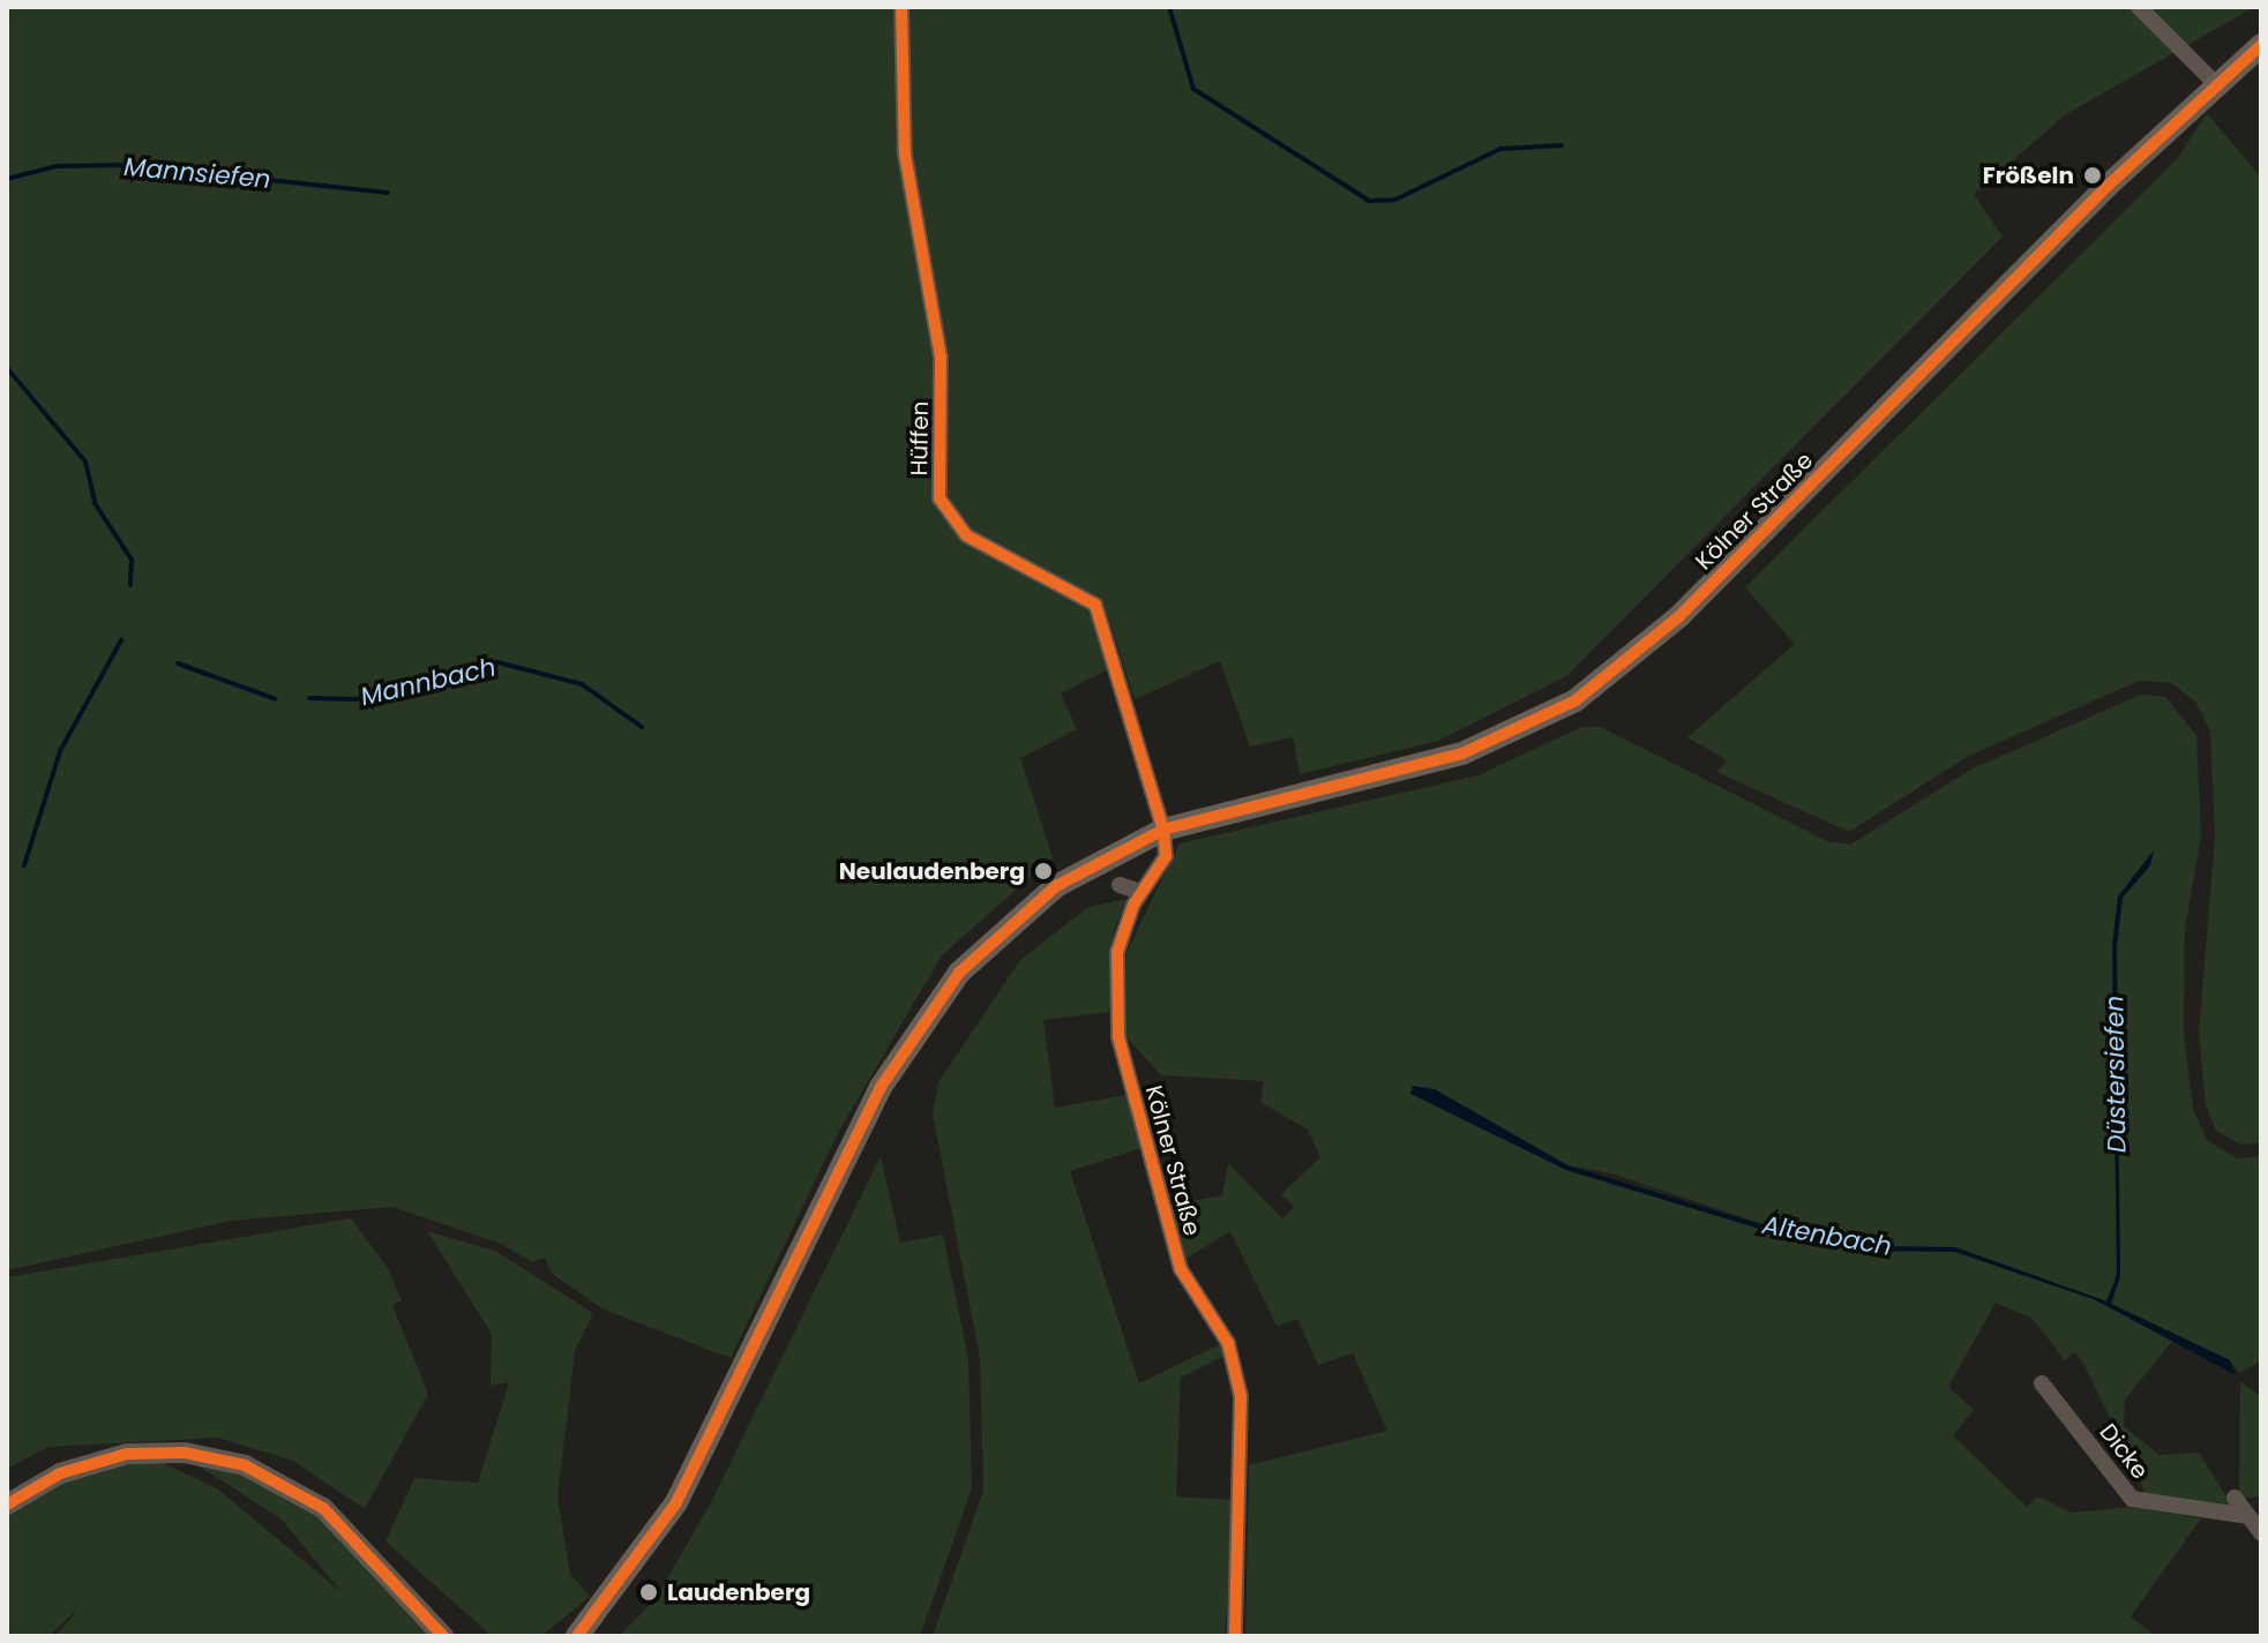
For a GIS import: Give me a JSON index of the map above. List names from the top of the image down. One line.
{"streets":{"main road":["Kölner Straße"],"street":["Hüffen","Dicke"]},"crossings":[["Hüffen","Kölner Straße"]],"water":["Mannsiefen","Mannbach","Düstersiefen","Altenbach"],"places":["Frößeln","Neulaudenberg","Laudenberg"]}
